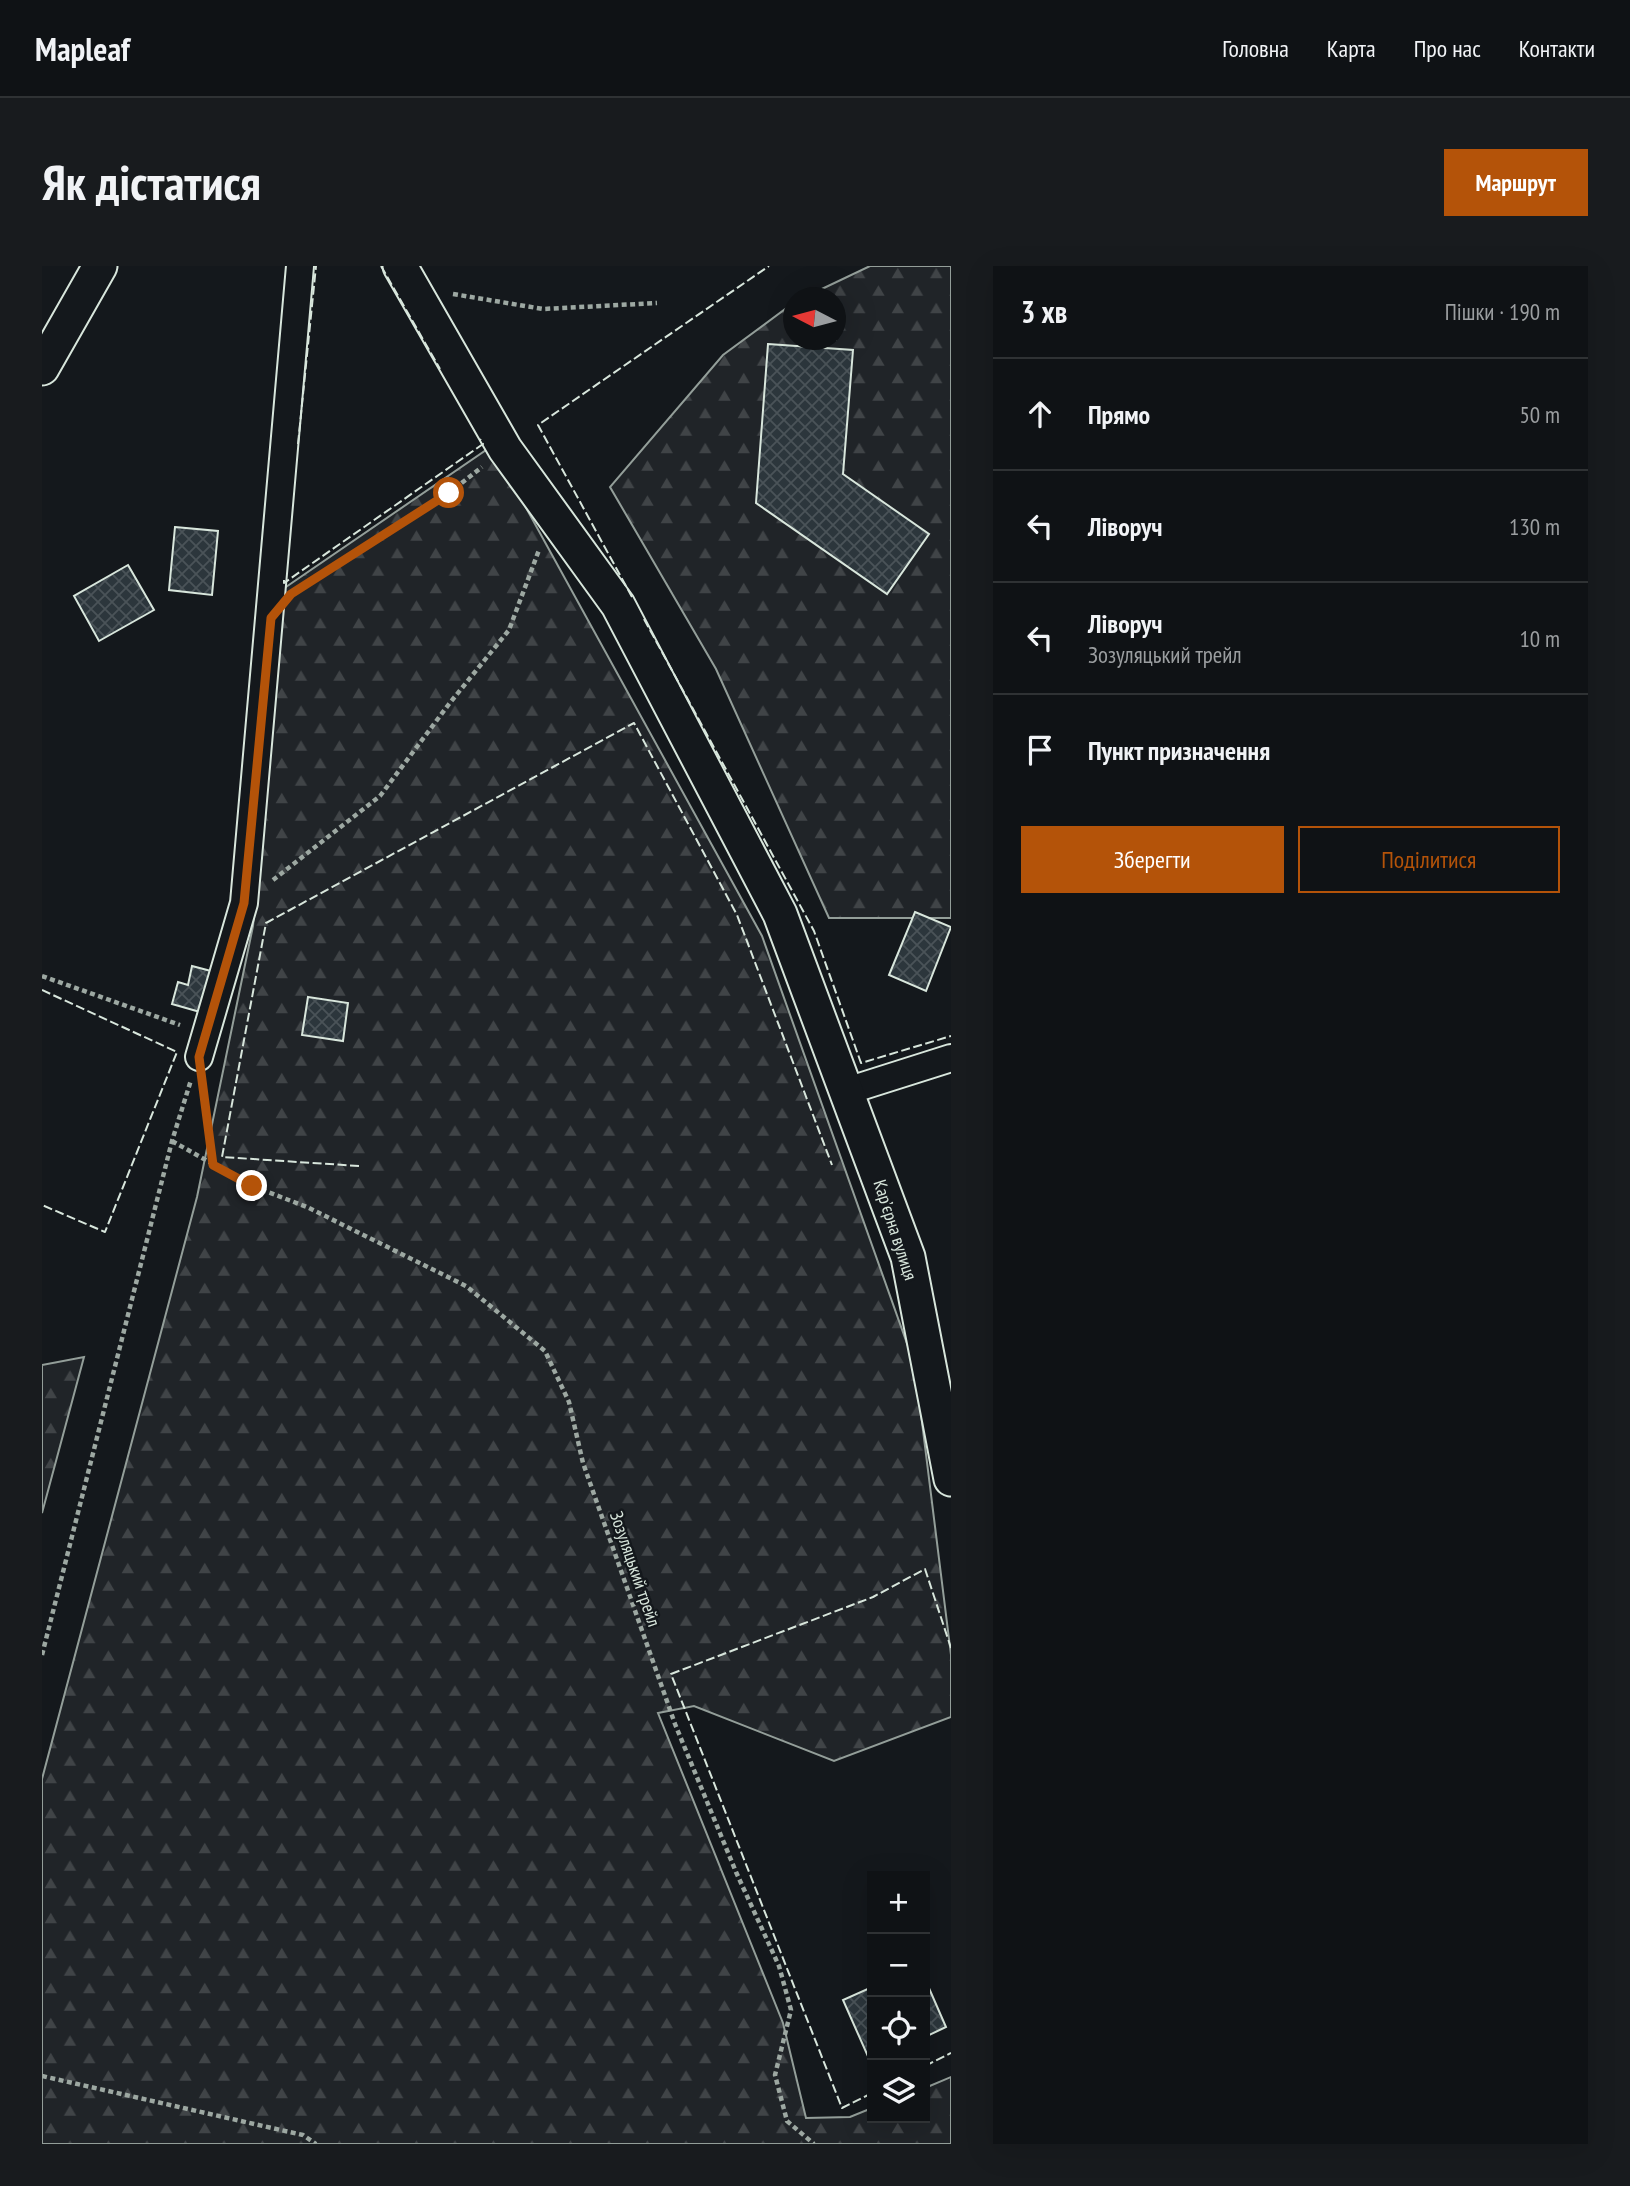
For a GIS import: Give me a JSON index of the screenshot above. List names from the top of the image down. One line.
{"streets":{"street":["Карʼєрна вулиця"],"path":["Зозуляцький трейл"]},"north":"left","page":{"header":"Mapleaf","nav":["Головна","Карта","Про нас","Контакти"],"buttons":["Маршрут",["Зберегти","Поділитися"]],"title":"Як дістатися","heading":["3 хв","Пішки · 190 m"],"list":[["Прямо","50 m"],["Ліворуч","130 m"],["Ліворуч","Зозуляцький трейл","10 m"],"Пункт призначення"],"map_buttons":["+","−"]}}
